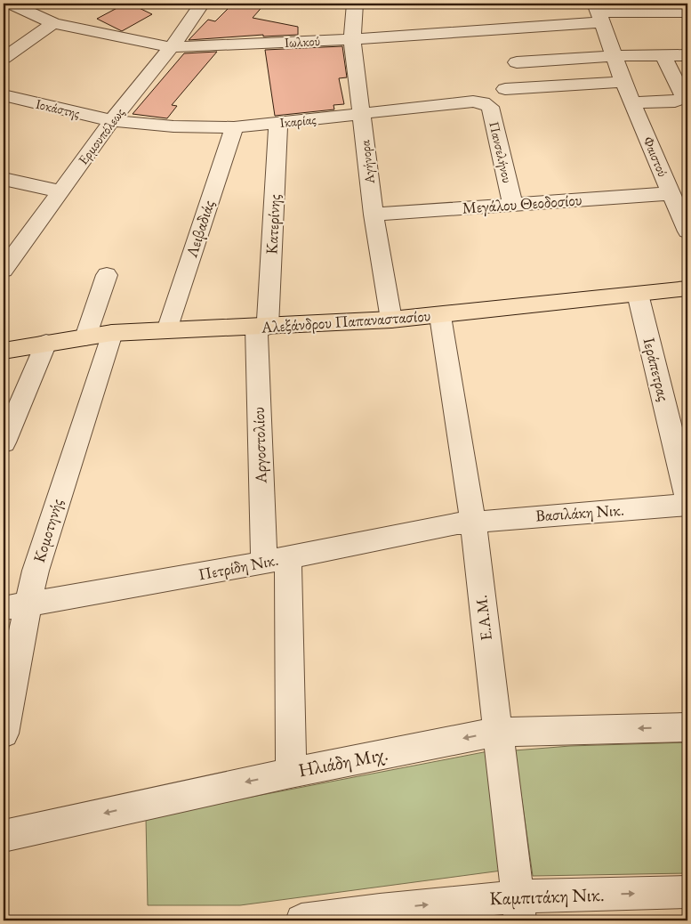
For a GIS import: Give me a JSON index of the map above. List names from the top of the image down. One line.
{"streets":{"main road":["Αλεξάνδρου Παπαναστασίου"],"street":["Ιωλκού","Ιοκάστης","Ικαρίας","Ερμουπόλεως","Πανσελήνου","Φαιστού","Αγήνορα","Μεγάλου Θεοδοσίου","Κατερίνης","Λειβαδιάς","Ιεράπετρας","Αργοστολίου","Βασιλάκη Νικ.","Κομοτηνής","Πετρίδη Νικ.","Ε.Α.Μ.","Ηλιάδη Μιχ.","Καμπιτάκη Νικ."]},"crossings":[["Ιωλκού","Ερμουπόλεως"],["Ιωλκού","Φαιστού"],["Ιωλκού","Αγήνορα"],["Ιοκάστης","Ικαρίας"],["Ιοκάστης","Ερμουπόλεως"],["Ικαρίας","Ερμουπόλεως"],["Ικαρίας","Πανσελήνου"],["Ικαρίας","Αγήνορα"],["Ικαρίας","Κατερίνης"],["Ικαρίας","Λειβαδιάς"],["Πανσελήνου","Μεγάλου Θεοδοσίου"],["Φαιστού","Μεγάλου Θεοδοσίου"],["Αγήνορα","Μεγάλου Θεοδοσίου"],["Αγήνορα","Αλεξάνδρου Παπαναστασίου"],["Κατερίνης","Αλεξάνδρου Παπαναστασίου"],["Κατερίνης","Αργοστολίου"],["Λειβαδιάς","Αλεξάνδρου Παπαναστασίου"],["Αλεξάνδρου Παπαναστασίου","Ιεράπετρας"],["Αλεξάνδρου Παπαναστασίου","Αργοστολίου"],["Αλεξάνδρου Παπαναστασίου","Κομοτηνής"],["Αλεξάνδρου Παπαναστασίου","Ε.Α.Μ."],["Αργοστολίου","Πετρίδη Νικ."],["Αργοστολίου","Ηλιάδη Μιχ."],["Βασιλάκη Νικ.","Πετρίδη Νικ."],["Βασιλάκη Νικ.","Ε.Α.Μ."],["Κομοτηνής","Πετρίδη Νικ."],["Πετρίδη Νικ.","Ε.Α.Μ."],["Ε.Α.Μ.","Ηλιάδη Μιχ."],["Ε.Α.Μ.","Καμπιτάκη Νικ."]],"one_way":["Ηλιάδη Μιχ.","Καμπιτάκη Νικ."]}
